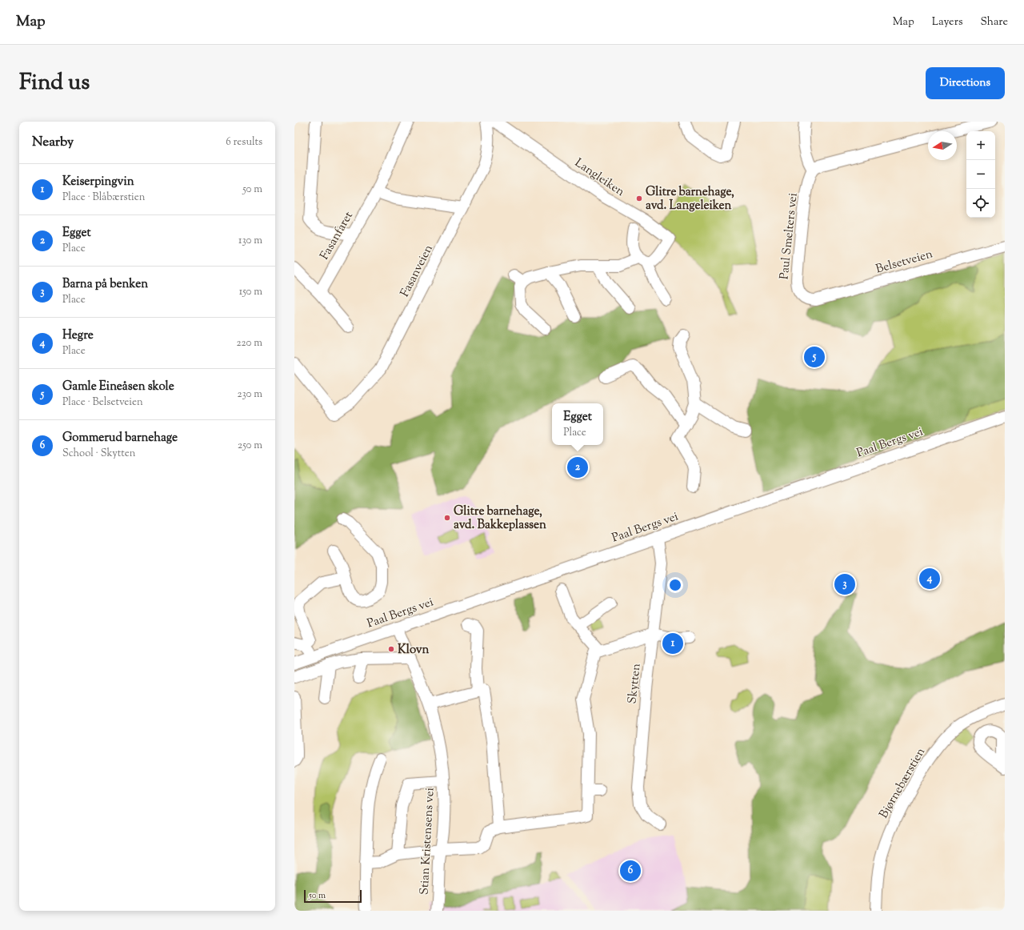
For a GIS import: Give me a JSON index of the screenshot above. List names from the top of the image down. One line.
{"streets":{"street":["Langleiken","Fasanfaret","Paul Smelters vei","Belsetveien","Fasanveien","Paal Bergs vei","Skytten","Bjørnebærstien","Stian Kristensens vei"]},"crossings":[["Paul Smelters vei","Belsetveien"],["Paal Bergs vei","Skytten"],["Paal Bergs vei","Stian Kristensens vei"]],"places":["Glitre barnehage, avd. Langeleiken","Glitre barnehage, avd. Bakkeplassen","Klovn"],"scale_bar":"50 m","north":"left","page":{"header":"Map","nav":["Map","Layers","Share"],"title":"Find us","buttons":"Directions","heading":["Nearby","6 results"],"map_buttons":["+","−"],"list":[{"mark":"1","name":"Keiserpingvin","note":"Place · Blåbærstien","value":"50 m"},{"mark":"2","name":"Egget","note":"Place","value":"130 m"},{"mark":"3","name":"Barna på benken","note":"Place","value":"150 m"},{"mark":"4","name":"Hegre","note":"Place","value":"220 m"},{"mark":"5","name":"Gamle Eineåsen skole","note":"Place · Belsetveien","value":"230 m"},{"mark":"6","name":"Gommerud barnehage","note":"School · Skytten","value":"250 m"}],"pins":["5","2","4","3","1","6"],"popup":["Egget","Place"],"scale":"50 m"}}
